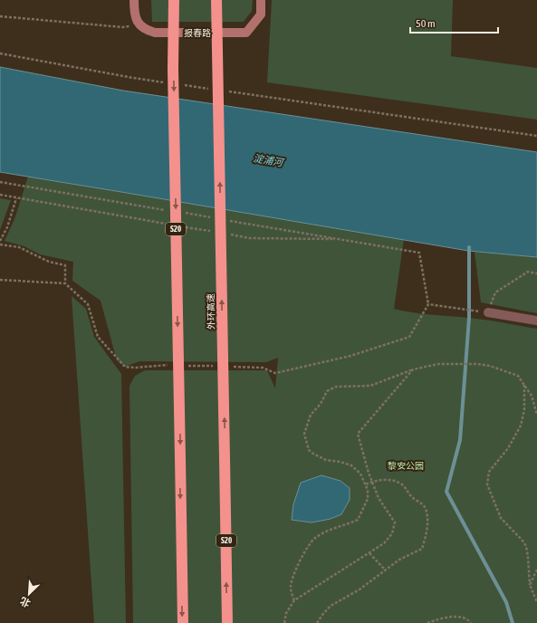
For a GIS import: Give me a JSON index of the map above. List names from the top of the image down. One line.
{"streets":{"highway":["S20","外环高速"],"street":["报春路"]},"water":["淀浦河"],"parks":["黎安公园"],"scale_bar":"50 m","north":"bottom left"}
